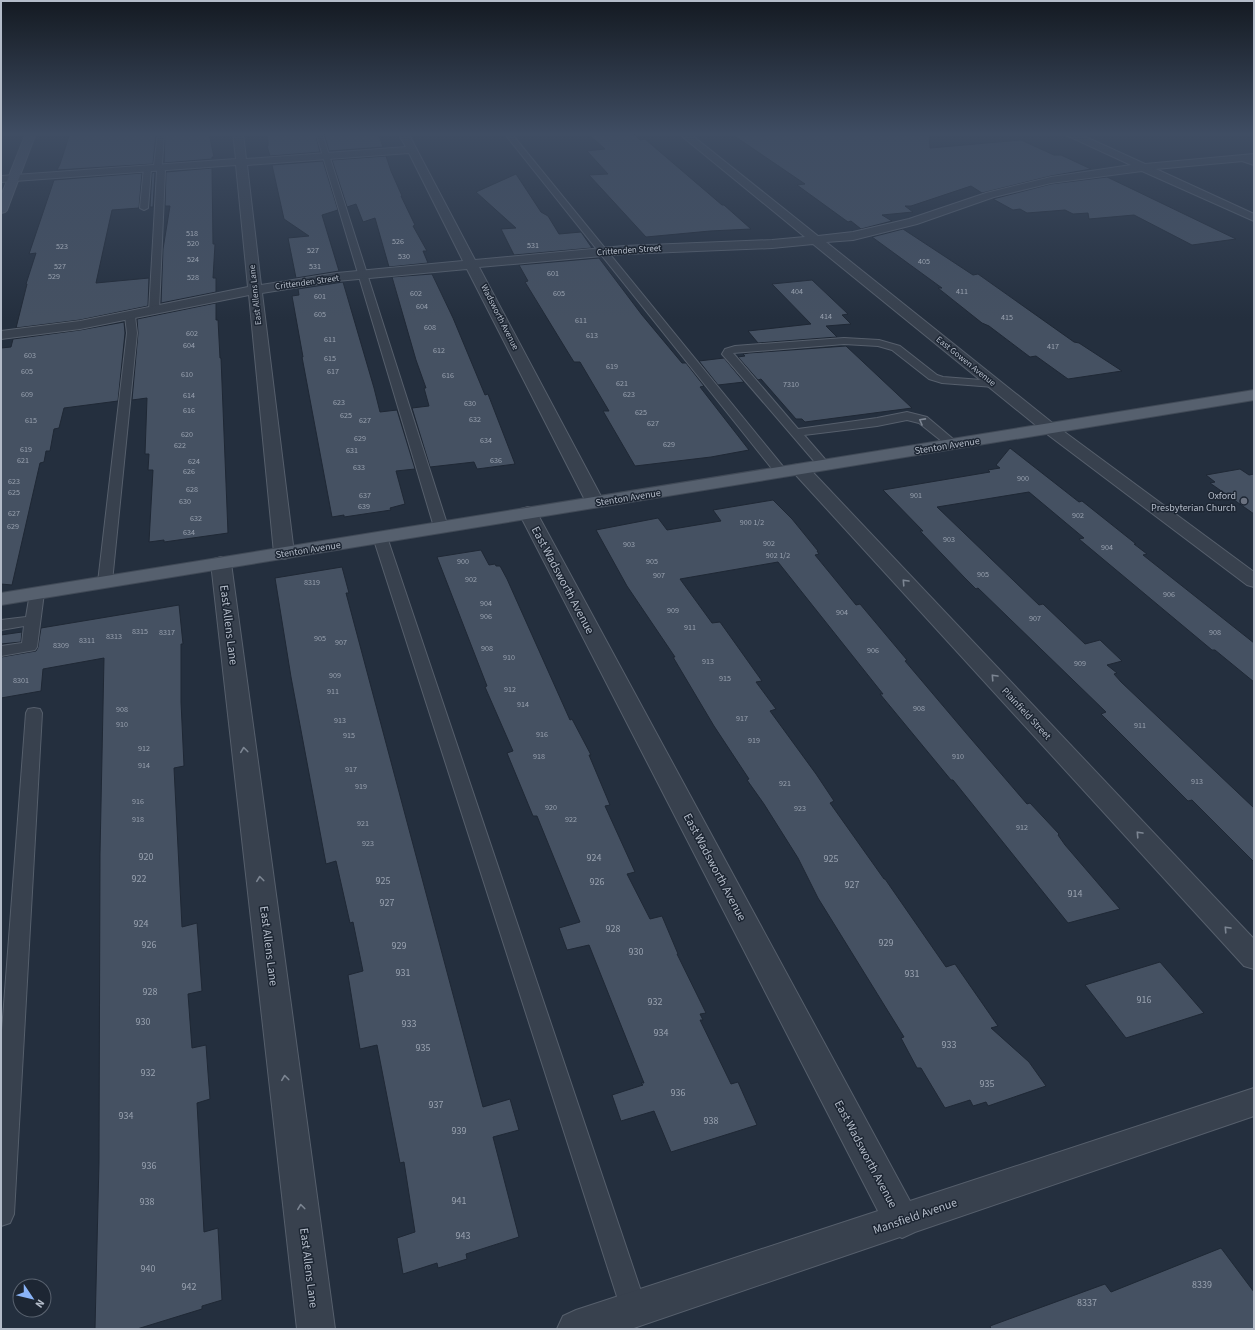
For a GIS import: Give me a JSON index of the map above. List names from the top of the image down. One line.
{"streets":{"main road":["Stenton Avenue"],"street":["Crittenden Street","East Allens Lane","Wadsworth Avenue","East Gowen Avenue","East Wadsworth Avenue","Plainfield Street","Mansfield Avenue"]},"crossings":[["Crittenden Street","East Allens Lane"],["Crittenden Street","Wadsworth Avenue"],["Crittenden Street","East Gowen Avenue"],["East Allens Lane","Stenton Avenue"],["Wadsworth Avenue","Stenton Avenue"],["East Gowen Avenue","Stenton Avenue"],["Stenton Avenue","East Wadsworth Avenue"],["Stenton Avenue","Plainfield Street"],["East Wadsworth Avenue","Mansfield Avenue"]],"one_way":["East Allens Lane","Plainfield Street"],"places":["Oxford Presbyterian Church"],"house_numbers":["518","526","520","531","523","527","530","524","405","527","531","601","529","528","404","411","602","605","601","604","605","414","415","611","608","602","613","611","604","417","612","603","615","619","605","617","610","616","621","7310","609","623","614","623","630","616","625","625","632","615","627","627","620","629","634","629","622","619","631","621","636","624","633","626","900","623","628","625","637","901","630","639","627","902","632","900 1/2","629","634","903","902","903","904","902 1/2","900","905","905","907","902","8319","906","904","909","904","906","907","911","8315","8317","908","8313","905","8311","907","8309","908","906","910","913","909","909","915","8301","912","911","914","908","908","917","913","910","911","916","915","919","912","918","910","914","917","913","921","919","916","920","923","918","922","921","912","923","920","924","925","922","925","926","927","914","927","924","928","929","926","929","930","931","931","928","916","932","930","933","934","933","935","932","935","936","937","934","938","939","936","941","938","943","940","8339","942","8337"],"north":"bottom right"}
